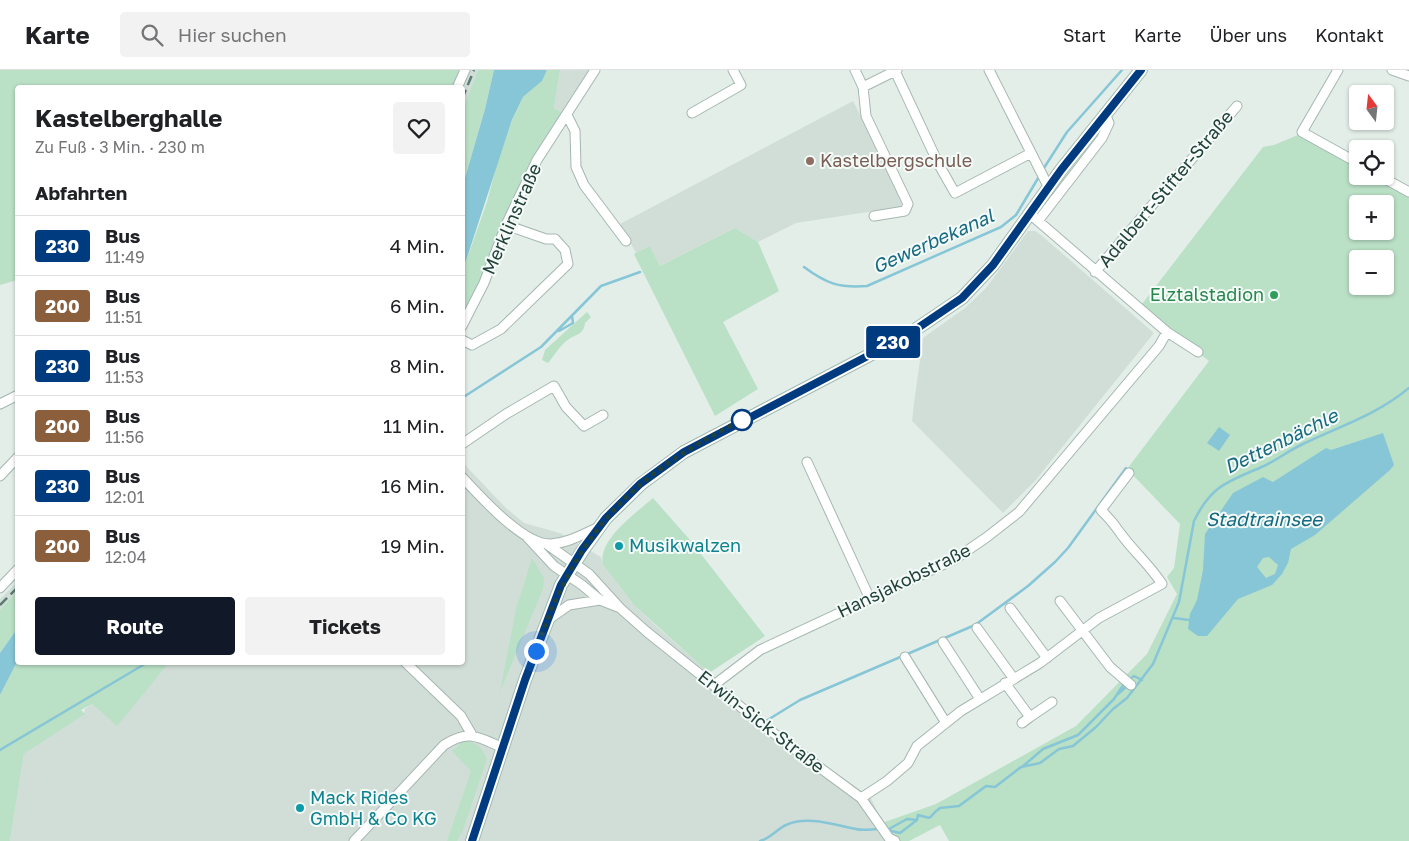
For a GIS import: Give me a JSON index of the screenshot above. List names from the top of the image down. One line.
{"streets":{"street":["Adalbert-Stifter-Straße","Merklinstraße","Hansjakobstraße","Erwin-Sick-Straße"]},"crossings":[["Hansjakobstraße","Erwin-Sick-Straße"]],"water":["Gewerbekanal","Dettenbächle","Stadtrainsee"],"places":["Kastelbergschule","Elztalstadion","Musikwalzen","Mack Rides GmbH & Co KG"],"lines":["bus line 230"],"north":"top","page":{"header":"Karte","search":"Hier suchen","nav":["Start","Karte","Über uns","Kontakt"],"on_map":"230","map_buttons":["+","−"],"heading":[["Kastelberghalle","Zu Fuß · 3 Min. · 230 m"],"Abfahrten"],"list":[{"mark":"230","name":"Bus","note":"11:49","value":"4 Min."},{"mark":"200","name":"Bus","note":"11:51","value":"6 Min."},{"mark":"230","name":"Bus","note":"11:53","value":"8 Min."},{"mark":"200","name":"Bus","note":"11:56","value":"11 Min."},{"mark":"230","name":"Bus","note":"12:01","value":"16 Min."},{"mark":"200","name":"Bus","note":"12:04","value":"19 Min."}],"buttons":["Route","Tickets"]}}
